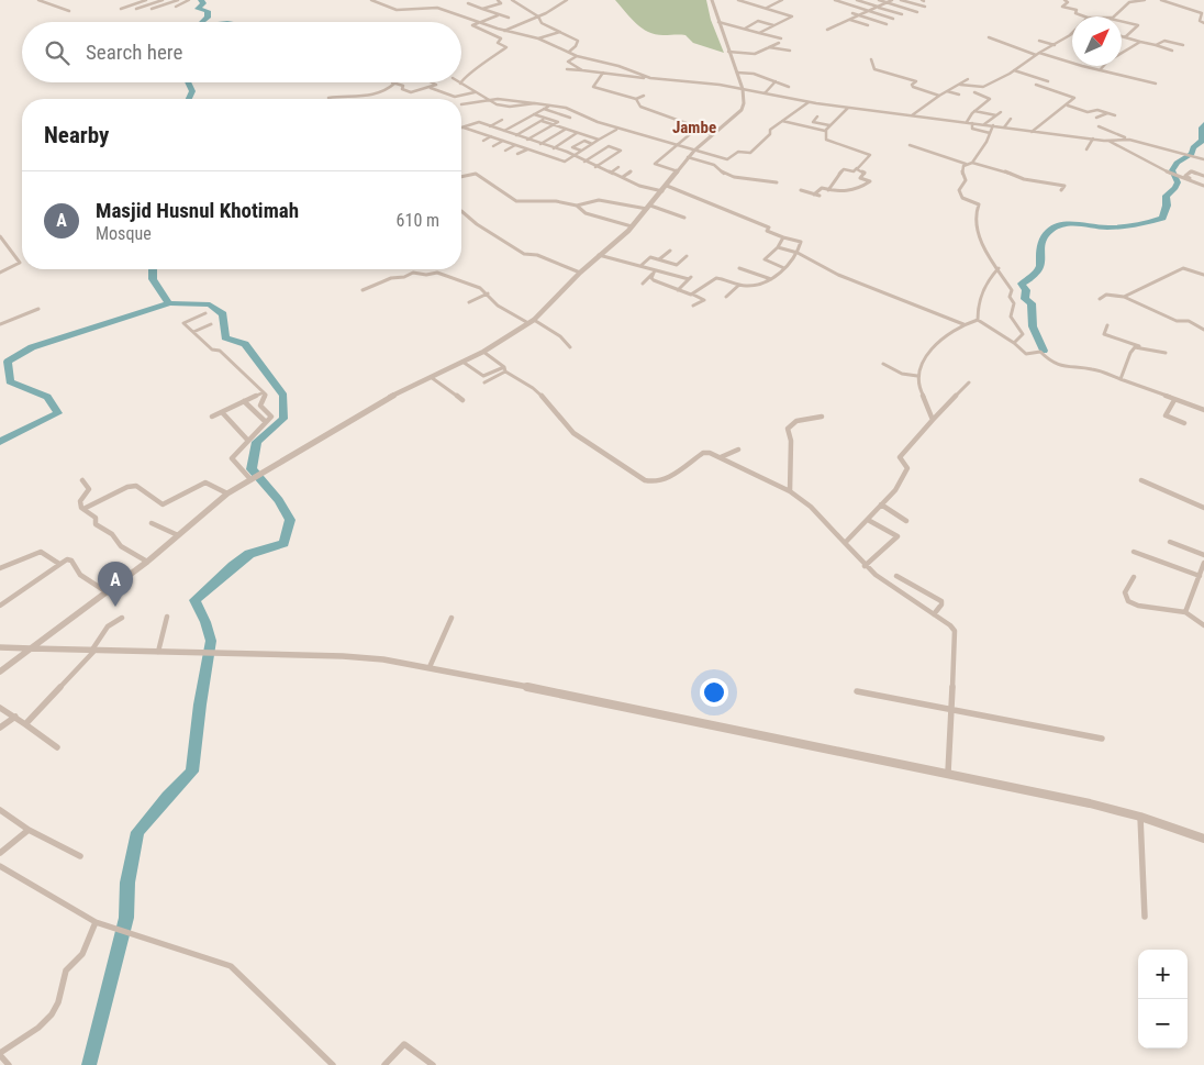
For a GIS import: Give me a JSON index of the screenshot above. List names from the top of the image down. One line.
{"districts":["Jambe"],"north":"top right","page":{"search":"Search here","heading":"Nearby","list":[{"mark":"A","name":"Masjid Husnul Khotimah","note":"Mosque","value":"610 m"}],"pins":"A","map_buttons":["+","−"]}}
